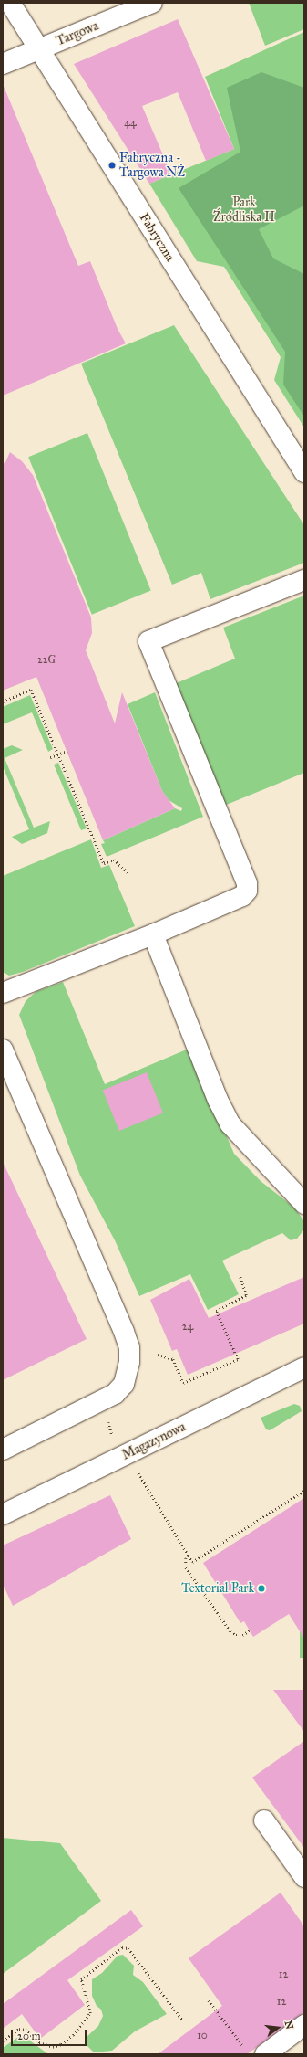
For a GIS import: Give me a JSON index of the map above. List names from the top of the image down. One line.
{"streets":{"street":["Targowa","Fabryczna","Magazynowa"]},"crossings":[["Targowa","Fabryczna"]],"parks":["Park Źródliska II"],"places":["Fabryczna - Targowa NŻ","Textorial Park"],"house_numbers":["44","22G","24","12","12","10"],"scale_bar":"20 m","north":"right"}
